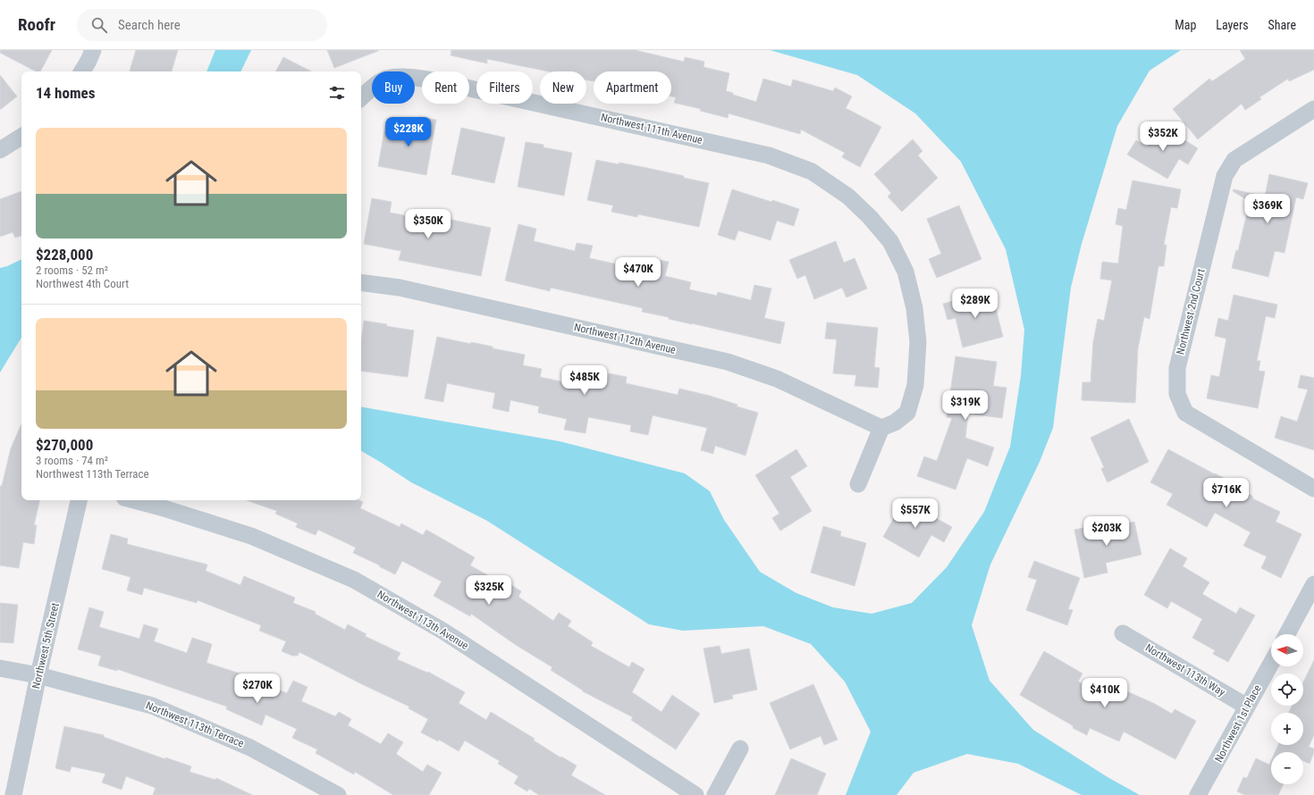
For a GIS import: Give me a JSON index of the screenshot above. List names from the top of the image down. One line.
{"streets":{"street":["Northwest 111th Avenue","Northwest 2nd Court","Northwest 112th Avenue","Northwest 113th Avenue","Northwest 5th Street","Northwest 113th Way","Northwest 1st Place","Northwest 113th Terrace"]},"crossings":[["Northwest 111th Avenue","Northwest 112th Avenue"],["Northwest 5th Street","Northwest 113th Terrace"],["Northwest 113th Way","Northwest 1st Place"]],"north":"left","page":{"header":"Roofr","search":"Search here","nav":["Map","Layers","Share"],"chip":["Buy","Rent","Filters","New","Apartment"],"heading":"14 homes","list":[{"name":"$228,000","note":"2 rooms · 52 m² · Northwest 4th Court"},{"name":"$270,000","note":"3 rooms · 74 m² · Northwest 113th Terrace"}],"price":["$228K","$352K","$369K","$350K","$470K","$289K","$485K","$319K","$716K","$557K","$203K","$325K","$270K","$410K"],"map_buttons":["+","−"]}}
